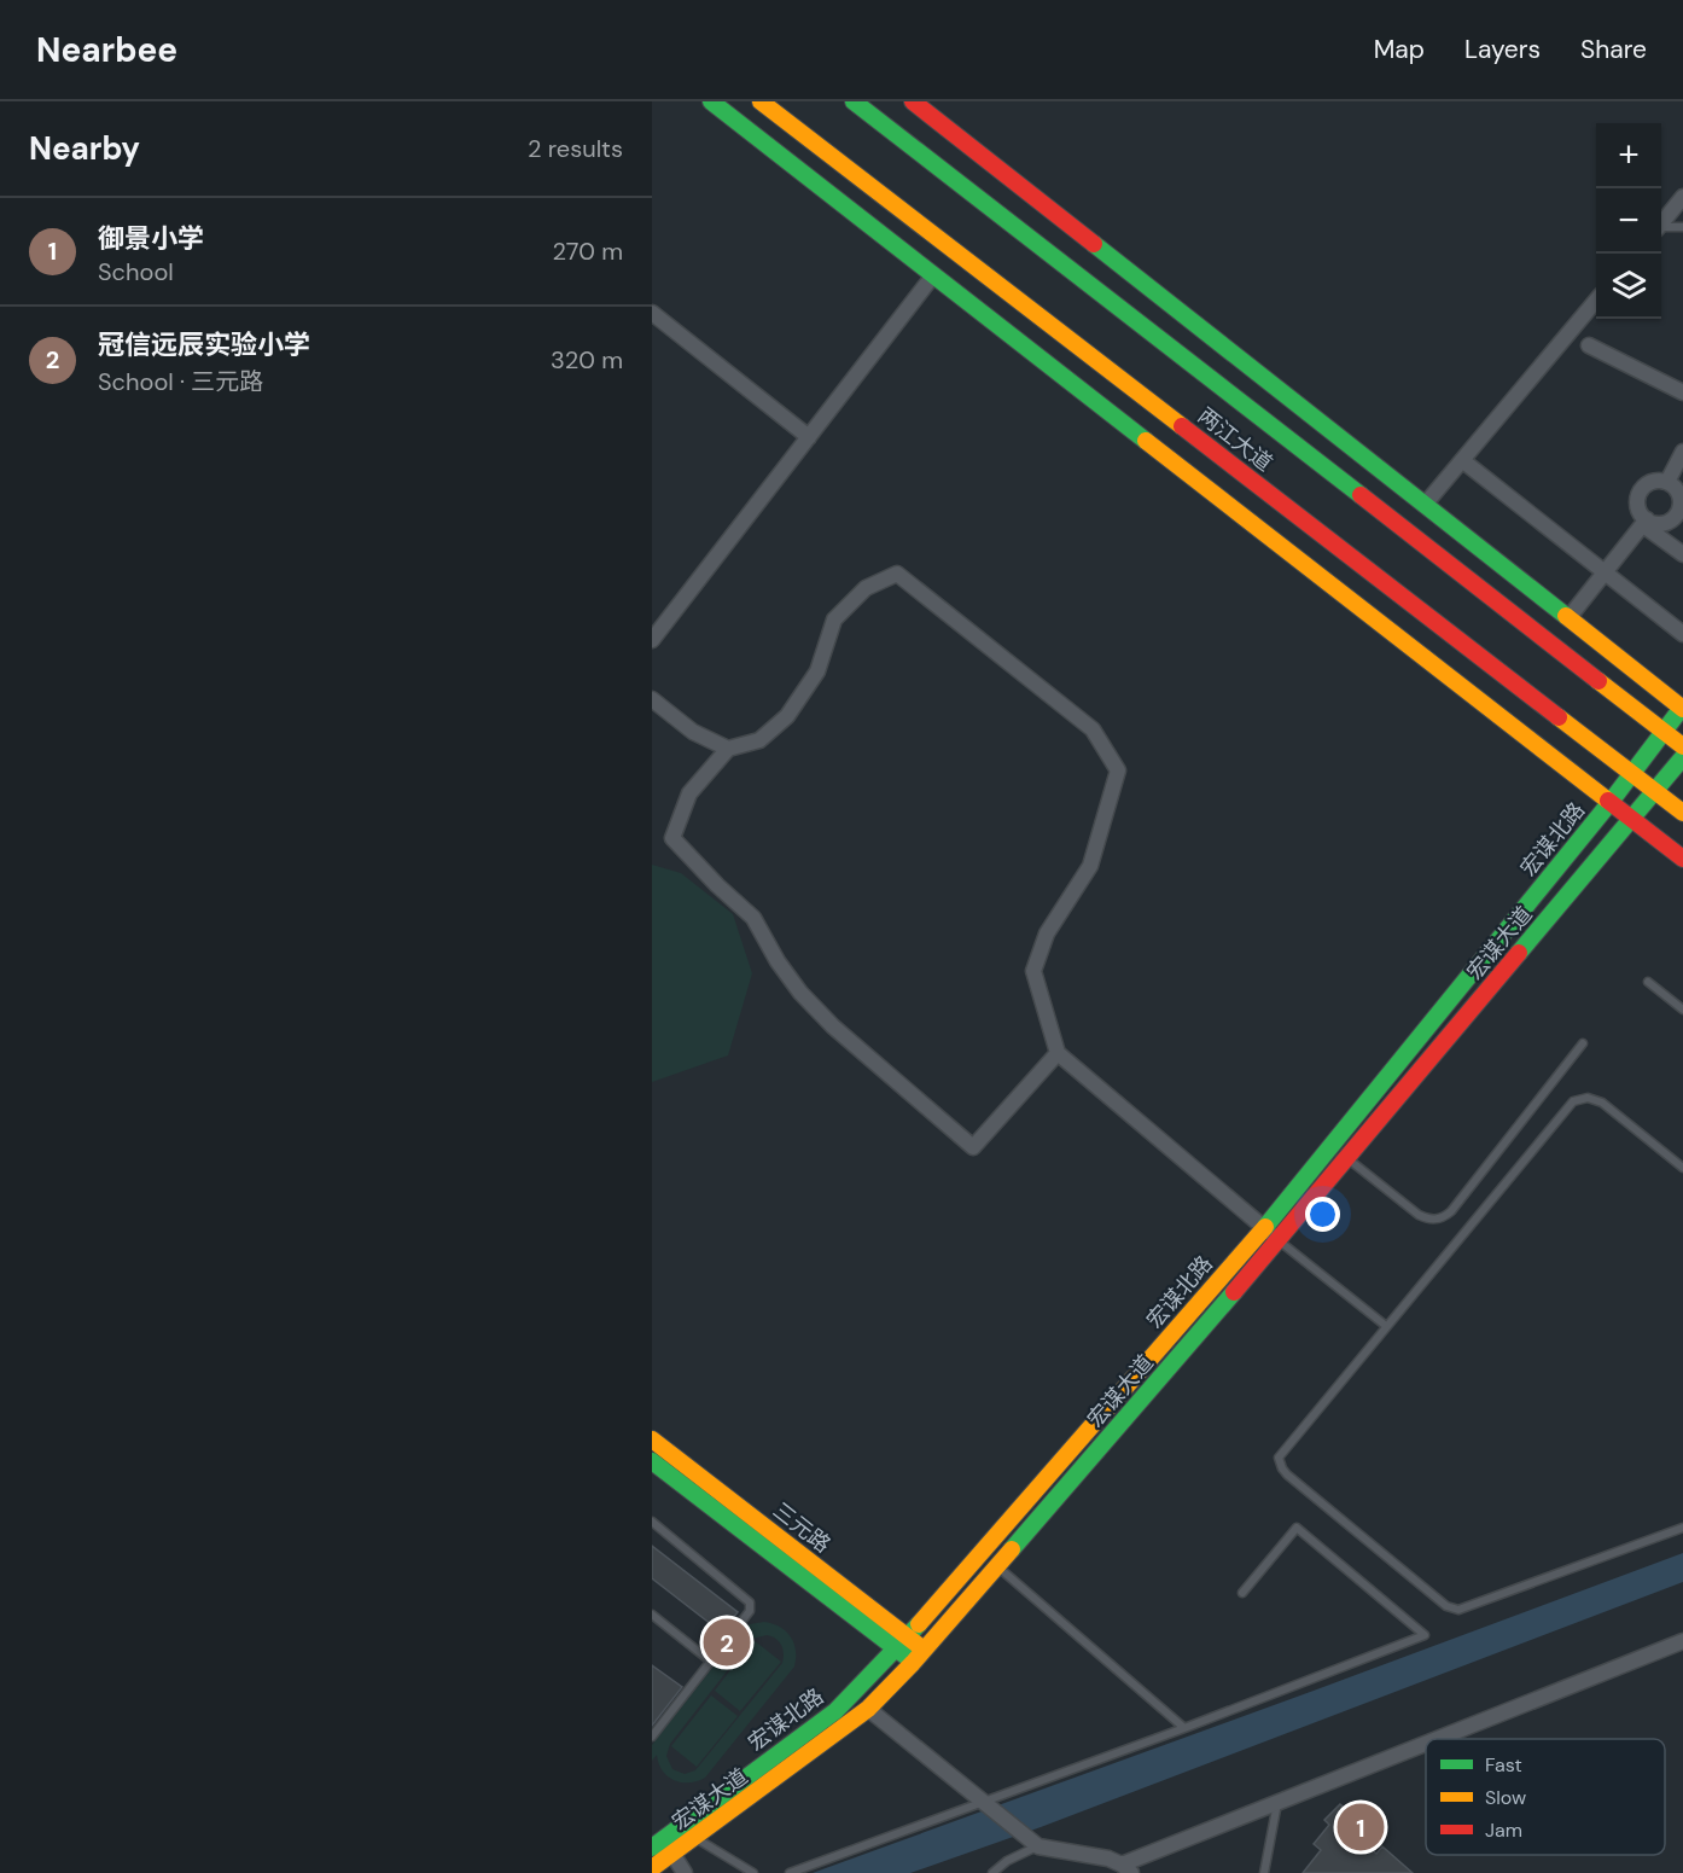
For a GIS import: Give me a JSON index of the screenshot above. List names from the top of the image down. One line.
{"streets":{"main road":["两江大道","宏谋北路","宏谋大道","三元路"]},"crossings":[["两江大道","宏谋北路"],["两江大道","宏谋大道"],["宏谋北路","三元路"],["宏谋大道","三元路"]],"legend":["Fast","Slow","Jam"],"page":{"header":"Nearbee","nav":["Map","Layers","Share"],"heading":["Nearby","2 results"],"map_buttons":["+","−"],"list":[{"mark":"1","name":"御景小学","note":"School","value":"270 m"},{"mark":"2","name":"冠信远辰实验小学","note":"School · 三元路","value":"320 m"}],"pins":["2","1"]}}
